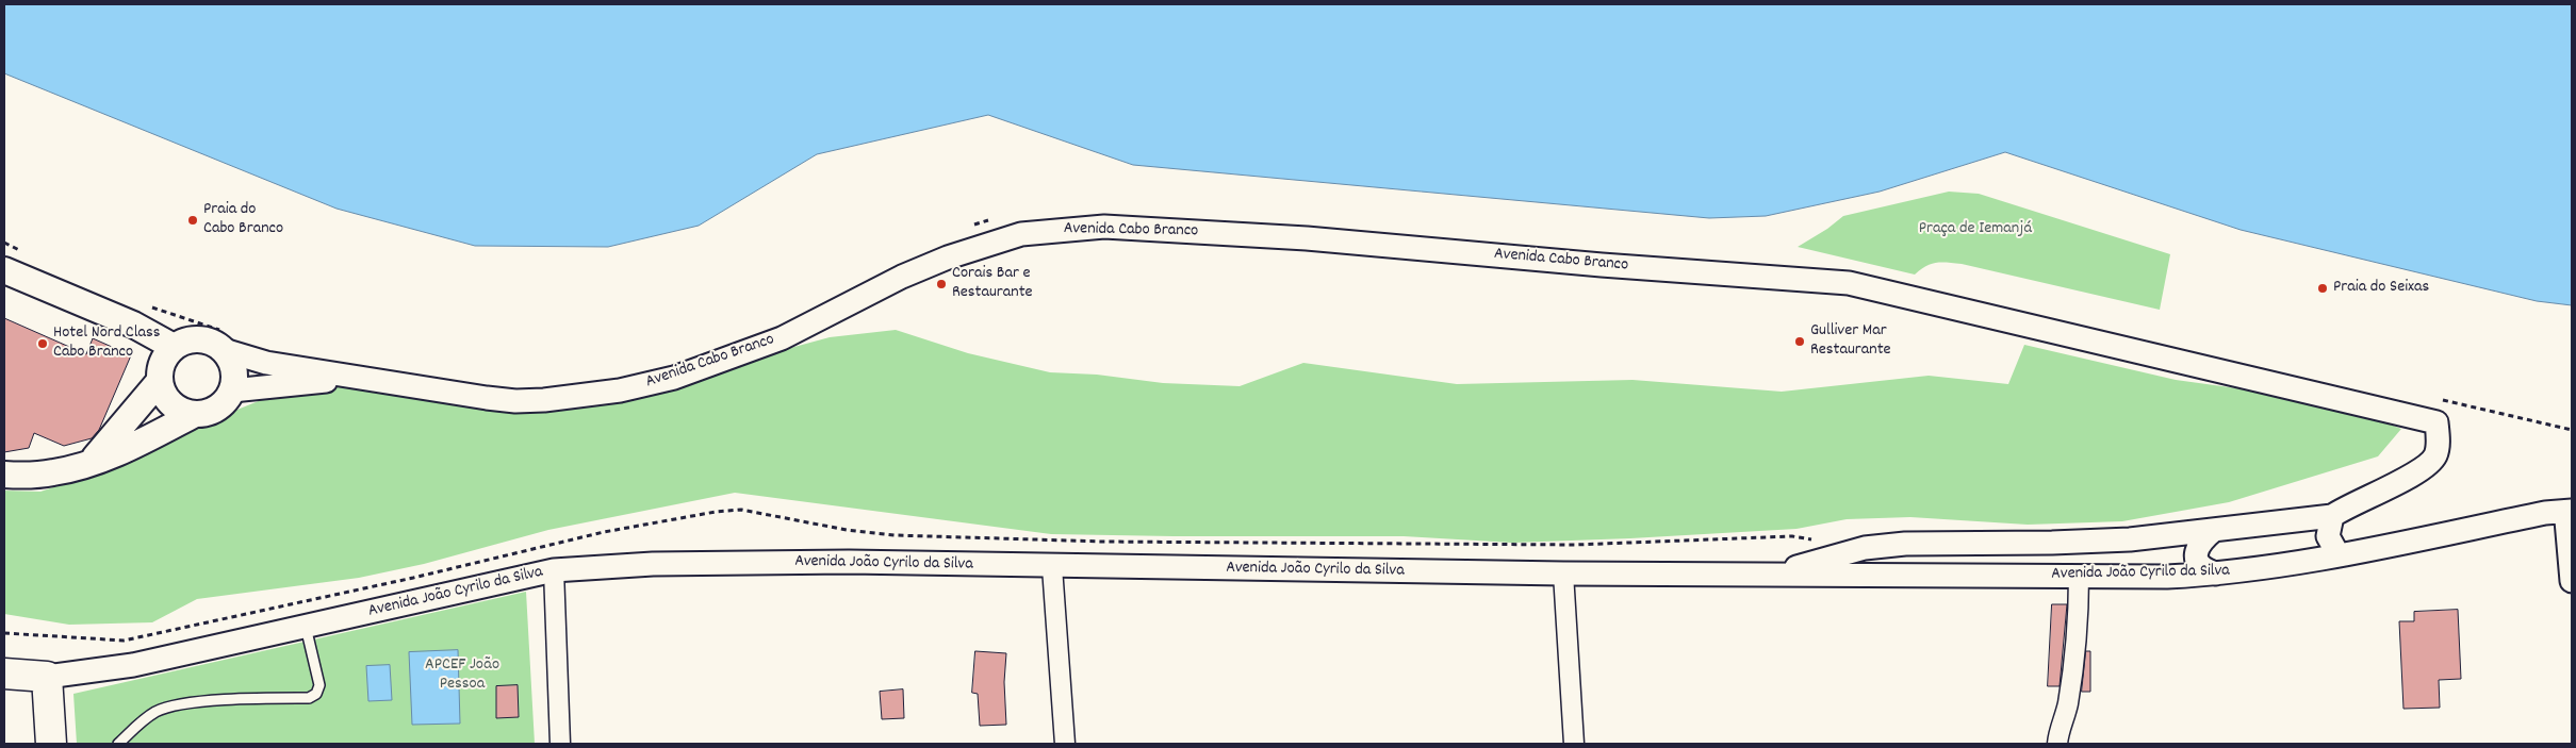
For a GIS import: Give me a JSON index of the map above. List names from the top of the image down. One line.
{"streets":{"main road":["Avenida João Cyrilo da Silva"],"street":["Avenida Cabo Branco"]},"crossings":[["Avenida Cabo Branco","Avenida João Cyrilo da Silva"]],"parks":["Praça de Iemanjá","APCEF João Pessoa"],"places":["Praia do Cabo Branco","Corais Bar e Restaurante","Praia do Seixas","Gulliver Mar Restaurante","Hotel Nord Class Cabo Branco"]}
